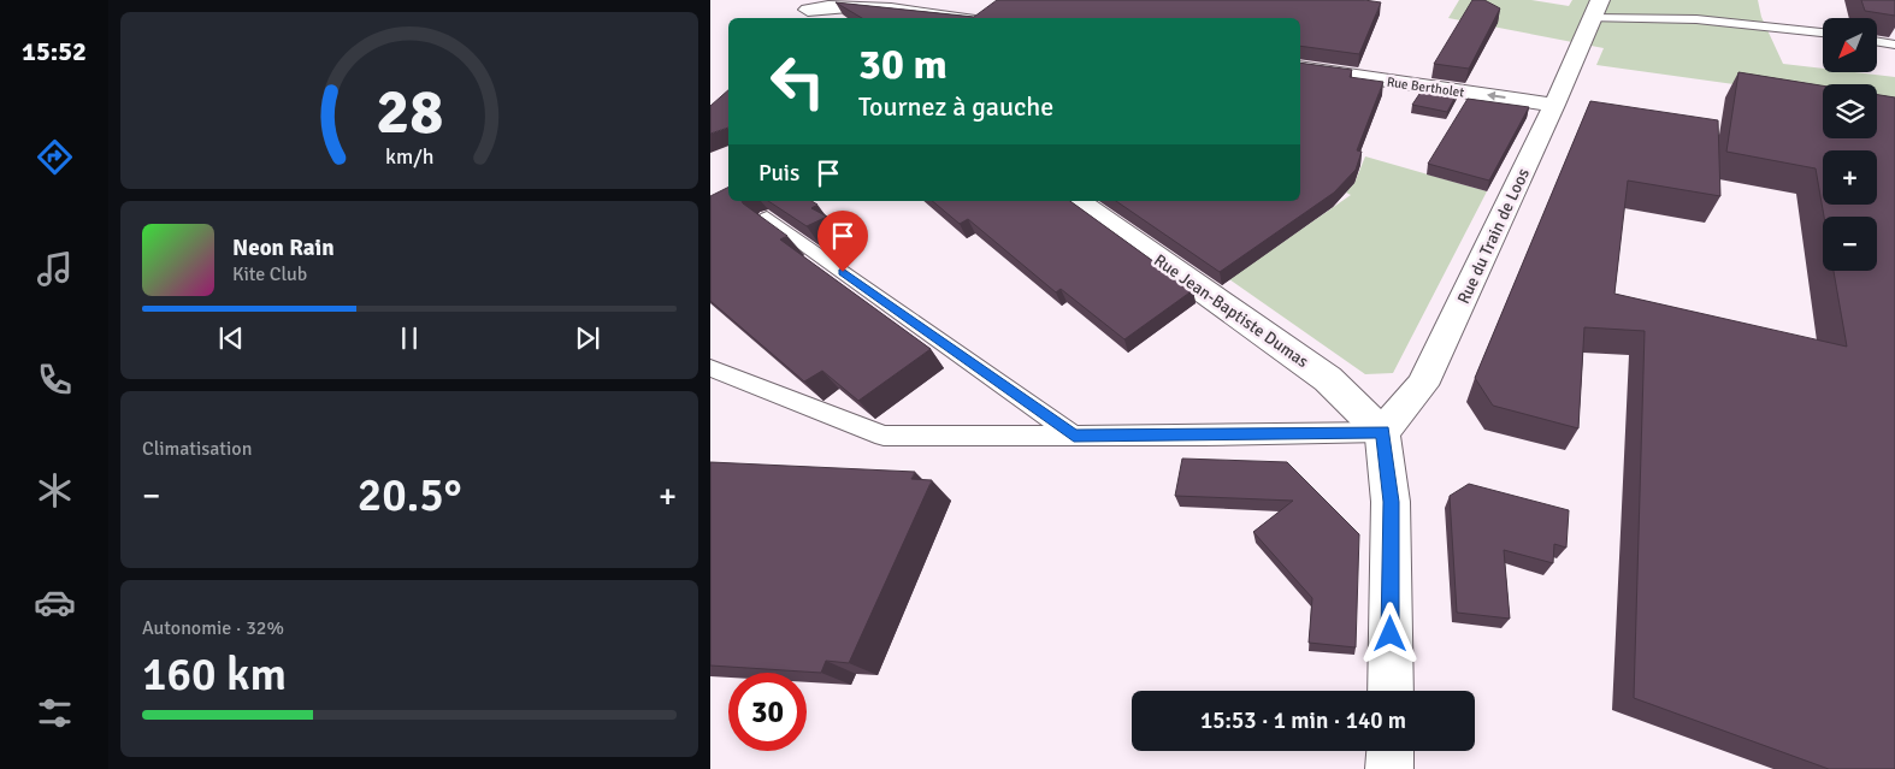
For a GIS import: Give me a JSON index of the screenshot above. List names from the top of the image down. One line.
{"streets":{"street":["Rue Bertholet","Rue du Train de Loos","Rue Jean-Baptiste Dumas"]},"crossings":[["Rue Bertholet","Rue du Train de Loos"],["Rue du Train de Loos","Rue Jean-Baptiste Dumas"]],"one_way":["Rue Bertholet"],"north":"bottom left","page":{"tabs":"15:52","map_buttons":["+","−"],"turn":["30 m","Tournez à gauche"],"then":"Puis","song":["Neon Rain","Kite Club"],"tile":["Climatisation",["Autonomie · 32%","160 km"]],"heat":["−","20.5°","+"],"limit":"30","trip":"15:53 · 1 min · 140 m","gauge":["28","km/h"]}}
